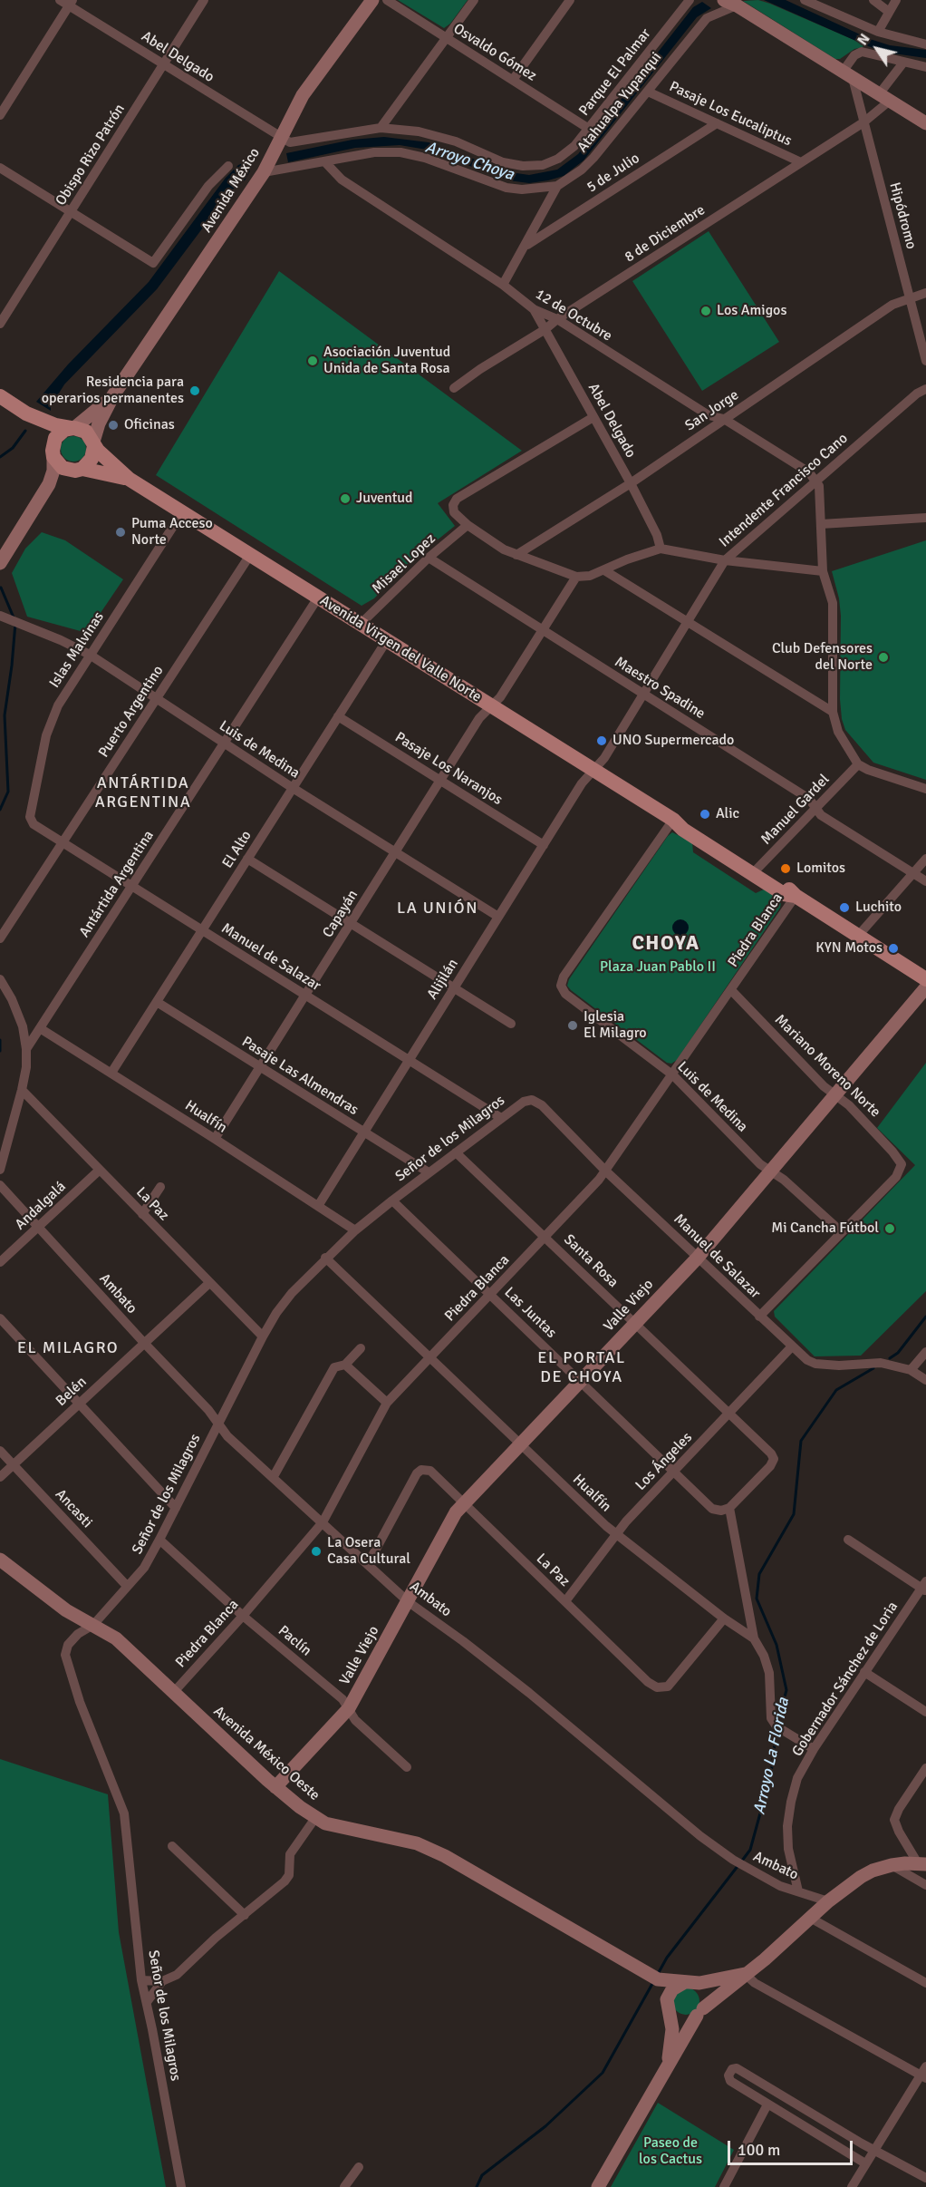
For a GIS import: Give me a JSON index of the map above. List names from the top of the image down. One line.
{"streets":{"main road":["Avenida México","Avenida Virgen del Valle Norte","Valle Viejo","Avenida México Oeste"],"street":["Osvaldo Gómez","Abel Delgado","Parque El Palmar","Atahualpa Yupanqui","Pasaje Los Eucaliptus","Obispo Rizo Patrón","5 de Julio","Hipódromo","8 de Diciembre","12 de Octubre","San Jorge","Intendente Francisco Cano","Misael Lopez","Islas Malvinas","Maestro Spadine","Puerto Argentino","Luis de Medina","Pasaje Los Naranjos","Manuel Gardel","El Alto","Antártida Argentina","Capayán","Piedra Blanca","Manuel de Salazar","Alijilán","Mariano Moreno Norte","Pasaje Las Almendras","Hualfín","Señor de los Milagros","La Paz","Andalgalá","Santa Rosa","Ambato","Las Juntas","Belén","Los Ángeles","Ancasti","Paclín","Gobernador Sánchez de Loria"]},"crossings":[["Osvaldo Gómez","Parque El Palmar"],["Abel Delgado","Obispo Rizo Patrón"],["Abel Delgado","Avenida México"],["Abel Delgado","8 de Diciembre"],["Abel Delgado","12 de Octubre"],["Abel Delgado","San Jorge"],["Atahualpa Yupanqui","Pasaje Los Eucaliptus"],["Pasaje Los Eucaliptus","5 de Julio"],["Pasaje Los Eucaliptus","8 de Diciembre"],["Avenida México","Avenida Virgen del Valle Norte"],["Hipódromo","8 de Diciembre"],["Hipódromo","San Jorge"],["8 de Diciembre","12 de Octubre"],["12 de Octubre","San Jorge"],["12 de Octubre","Intendente Francisco Cano"],["Intendente Francisco Cano","Avenida Virgen del Valle Norte"],["Intendente Francisco Cano","Maestro Spadine"],["Intendente Francisco Cano","Alijilán"],["Misael Lopez","Avenida Virgen del Valle Norte"],["Misael Lopez","Maestro Spadine"],["Avenida Virgen del Valle Norte","Islas Malvinas"],["Avenida Virgen del Valle Norte","Puerto Argentino"],["Avenida Virgen del Valle Norte","Luis de Medina"],["Avenida Virgen del Valle Norte","Manuel Gardel"],["Avenida Virgen del Valle Norte","El Alto"],["Avenida Virgen del Valle Norte","Antártida Argentina"],["Avenida Virgen del Valle Norte","Capayán"],["Avenida Virgen del Valle Norte","Piedra Blanca"],["Avenida Virgen del Valle Norte","Alijilán"],["Islas Malvinas","Luis de Medina"],["Islas Malvinas","Manuel de Salazar"],["Maestro Spadine","Manuel Gardel"],["Maestro Spadine","Capayán"],["Puerto Argentino","Luis de Medina"],["Puerto Argentino","Manuel de Salazar"],["Luis de Medina","El Alto"],["Luis de Medina","Antártida Argentina"],["Luis de Medina","Capayán"],["Luis de Medina","Piedra Blanca"],["Luis de Medina","Alijilán"],["Luis de Medina","Mariano Moreno Norte"],["Luis de Medina","Valle Viejo"],["Pasaje Los Naranjos","El Alto"],["Pasaje Los Naranjos","Capayán"],["Pasaje Los Naranjos","Alijilán"],["El Alto","Manuel de Salazar"],["El Alto","Pasaje Las Almendras"],["El Alto","Hualfín"],["Antártida Argentina","Manuel de Salazar"],["Antártida Argentina","Hualfín"],["Capayán","Manuel de Salazar"],["Capayán","Pasaje Las Almendras"],["Capayán","Hualfín"],["Piedra Blanca","Manuel de Salazar"],["Piedra Blanca","Mariano Moreno Norte"],["Piedra Blanca","Hualfín"],["Piedra Blanca","Santa Rosa"],["Piedra Blanca","Ambato"],["Piedra Blanca","Las Juntas"],["Piedra Blanca","Paclín"],["Piedra Blanca","Avenida México Oeste"],["Manuel de Salazar","Alijilán"],["Manuel de Salazar","Señor de los Milagros"],["Manuel de Salazar","Valle Viejo"],["Manuel de Salazar","Los Ángeles"],["Alijilán","Pasaje Las Almendras"],["Alijilán","Hualfín"],["Mariano Moreno Norte","Valle Viejo"],["Pasaje Las Almendras","Señor de los Milagros"],["Hualfín","Señor de los Milagros"],["Hualfín","La Paz"],["Hualfín","Valle Viejo"],["Hualfín","Los Ángeles"],["Hualfín","Gobernador Sánchez de Loria"],["Señor de los Milagros","La Paz"],["Señor de los Milagros","Santa Rosa"],["Señor de los Milagros","Ambato"],["Señor de los Milagros","Las Juntas"],["Señor de los Milagros","Ancasti"],["Señor de los Milagros","Paclín"],["Señor de los Milagros","Avenida México Oeste"],["La Paz","Andalgalá"],["La Paz","Ambato"],["La Paz","Valle Viejo"],["La Paz","Belén"],["La Paz","Los Ángeles"],["Andalgalá","Ambato"],["Santa Rosa","Valle Viejo"],["Santa Rosa","Las Juntas"],["Santa Rosa","Los Ángeles"],["Ambato","Valle Viejo"],["Ambato","Belén"],["Ambato","Gobernador Sánchez de Loria"],["Valle Viejo","Las Juntas"],["Valle Viejo","Paclín"],["Valle Viejo","Avenida México Oeste"],["Las Juntas","Los Ángeles"],["Belén","Ancasti"]],"districts":["ANTÁRTIDA ARGENTINA","LA UNIÓN","CHOYA","EL MILAGRO","EL PORTAL DE CHOYA"],"water":["Arroyo Choya","Arroyo La Florida"],"parks":["Plaza Juan Pablo II","Paseo de los Cactus"],"places":["Los Amigos","Asociación Juventud Unida de Santa Rosa","Residencia para operarios permanentes","Oficinas","Juventud","Puma Acceso Norte","Club Defensores del Norte","UNO Supermercado","Alic","Lomitos","Luchito","KYN Motos","Iglesia El Milagro","Mi Cancha Fútbol","La Osera Casa Cultural"],"scale_bar":"100 m","north":"top left"}
